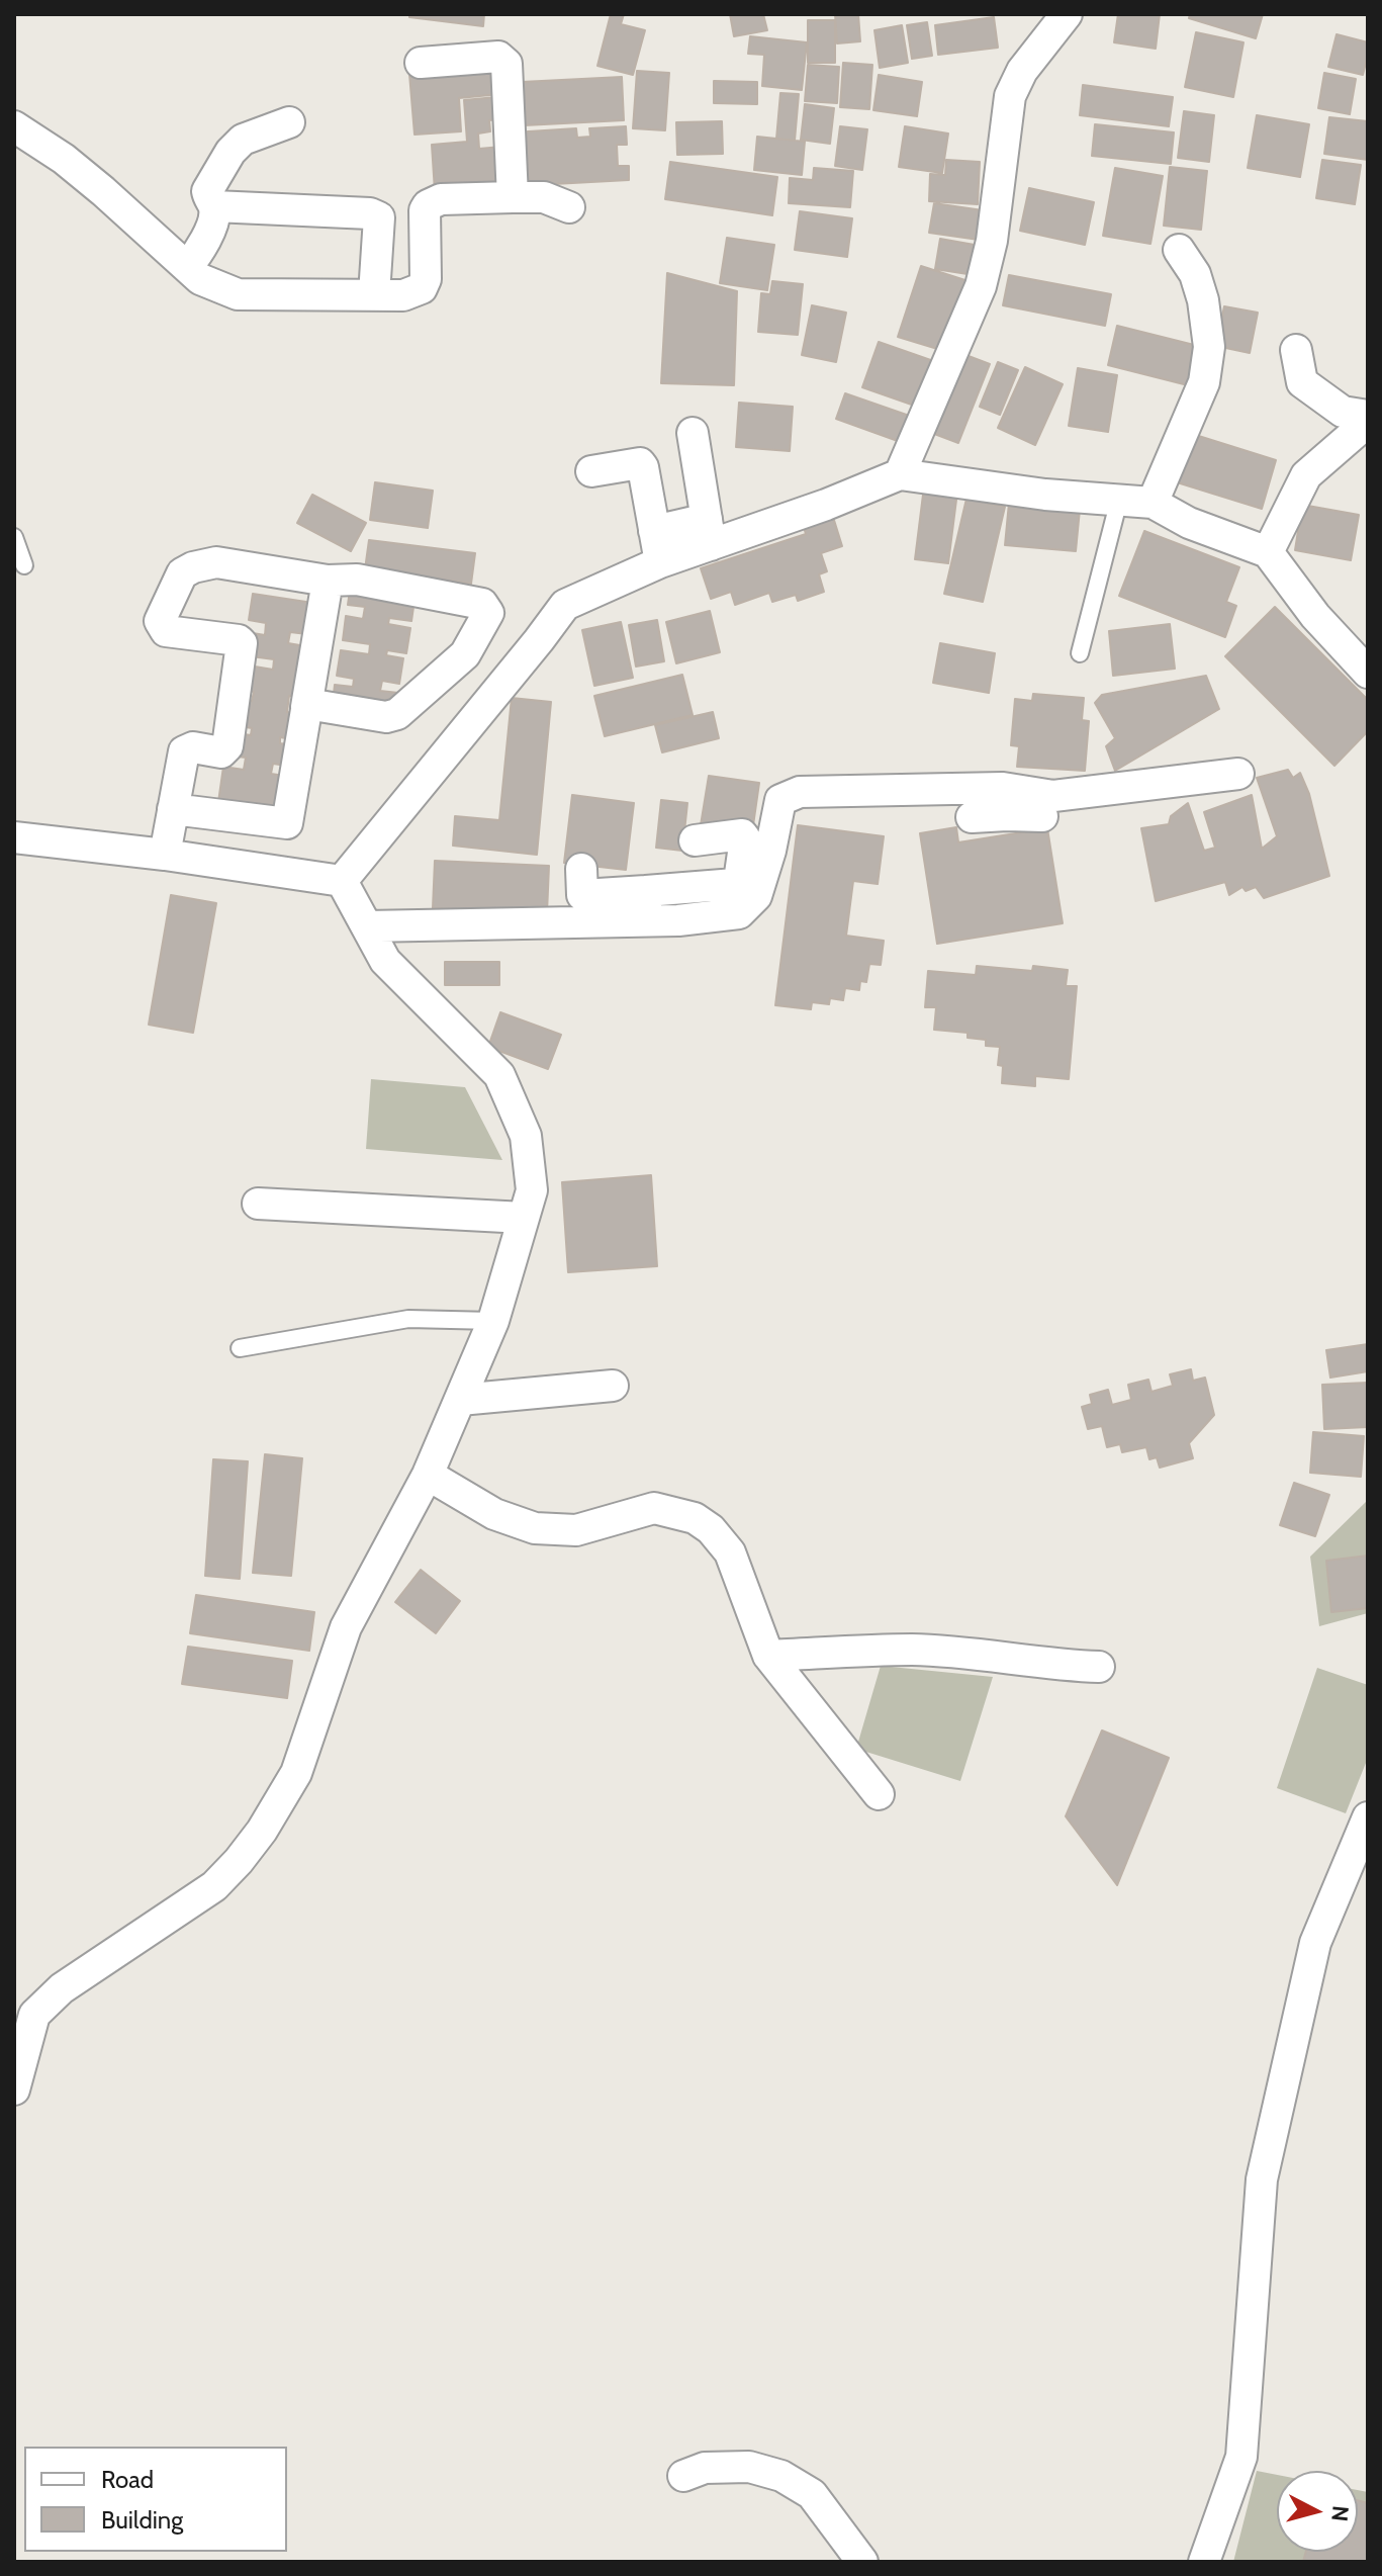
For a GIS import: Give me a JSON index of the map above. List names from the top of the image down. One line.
{"legend":["Road","Building"],"north":"right"}
